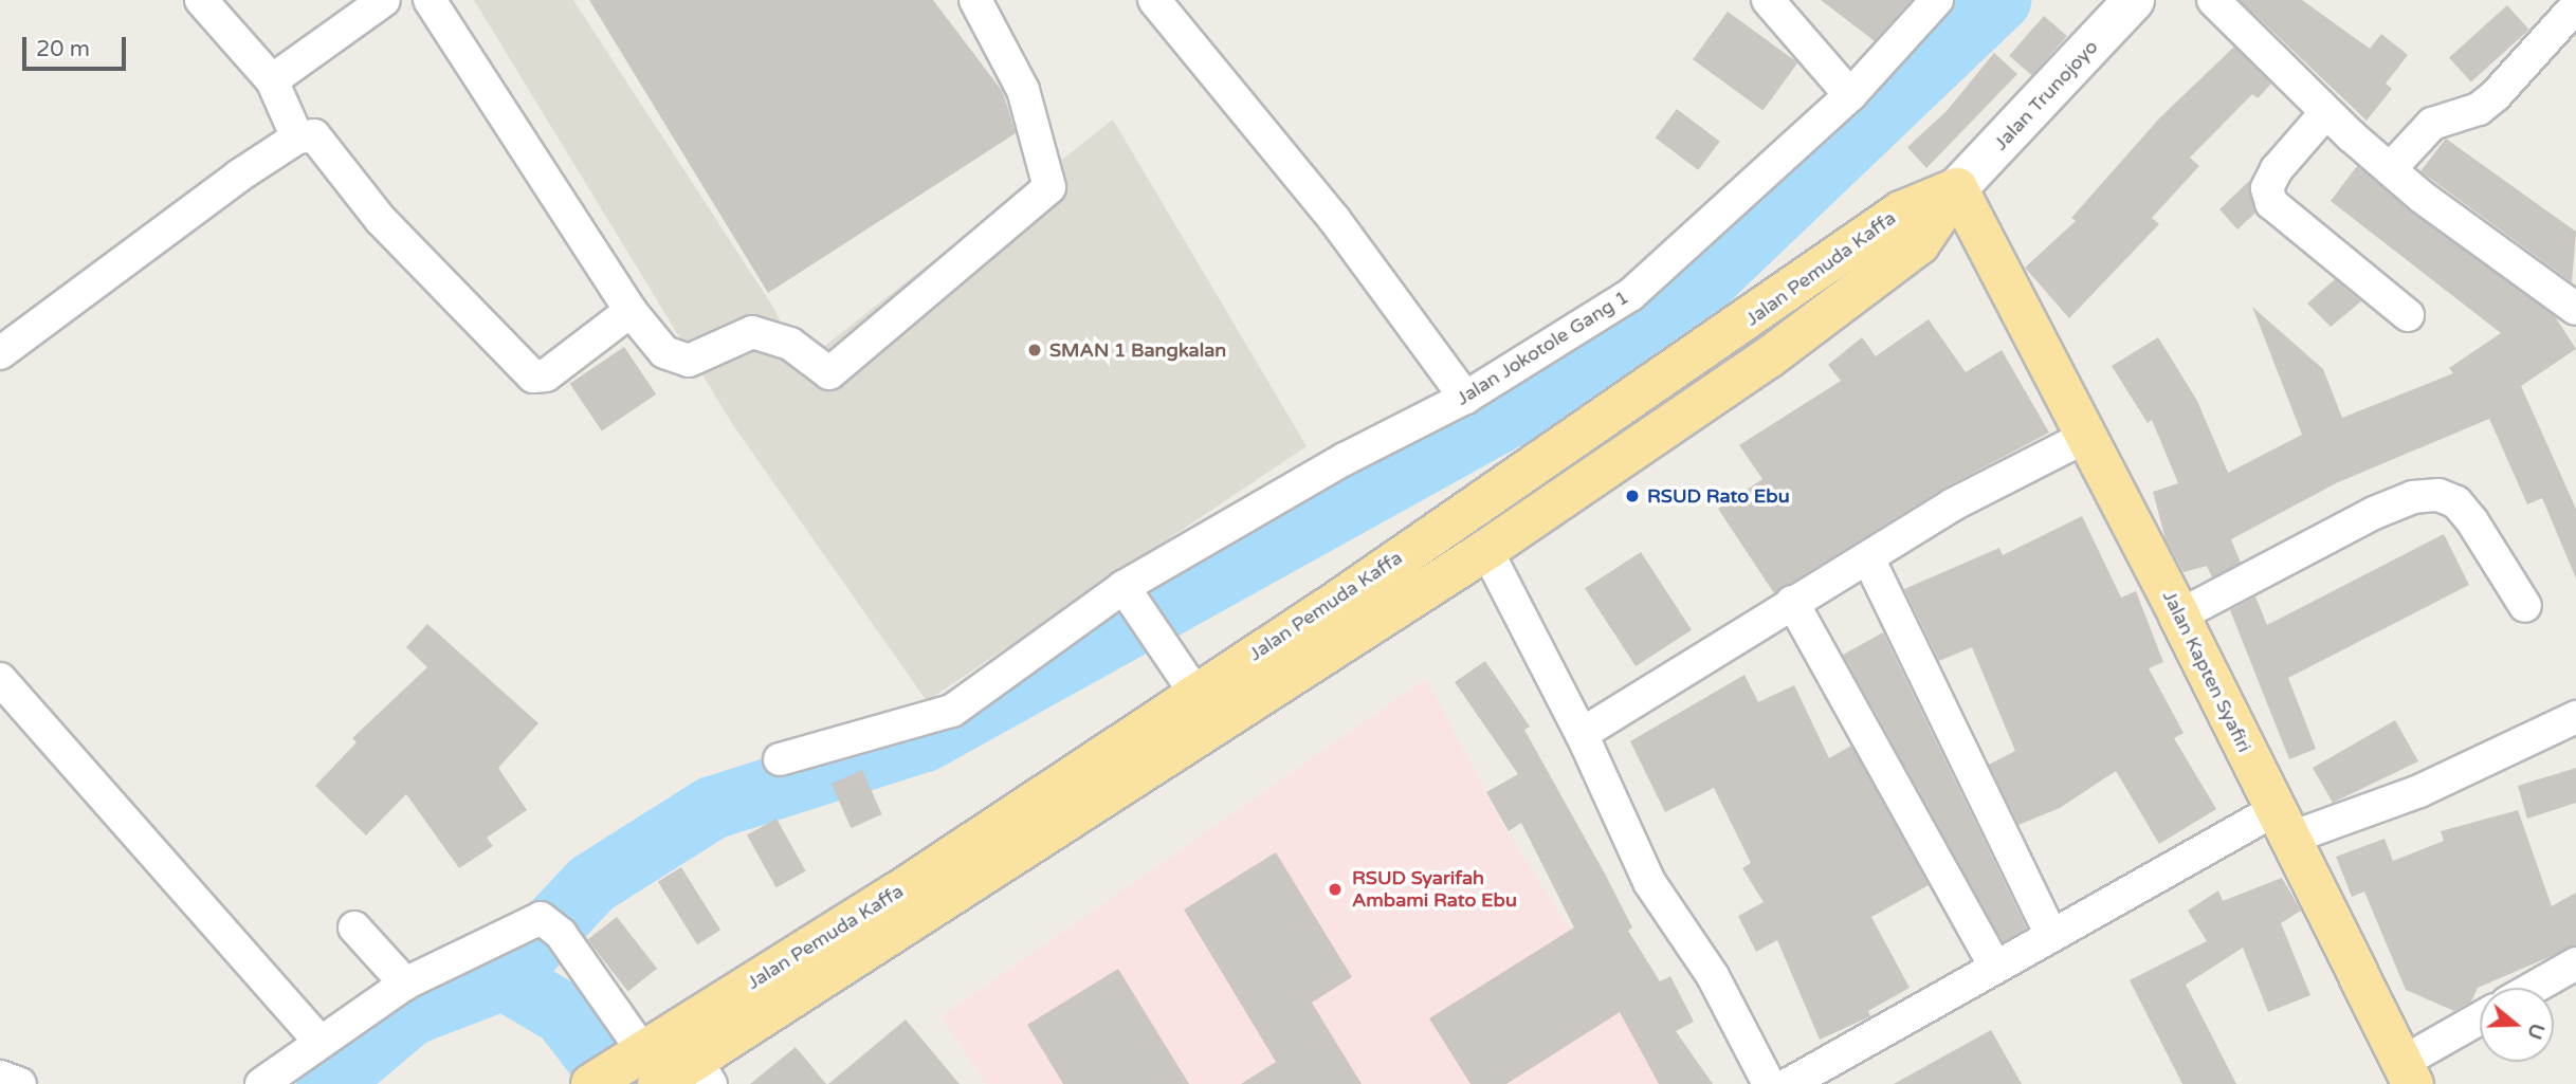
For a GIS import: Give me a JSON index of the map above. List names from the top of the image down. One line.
{"streets":{"highway":["Jalan Pemuda Kaffa","Jalan Kapten Syafiri"],"main road":["Jalan Trunojoyo"],"street":["Jalan Jokotole Gang 1"]},"crossings":[["Jalan Trunojoyo","Jalan Pemuda Kaffa"],["Jalan Trunojoyo","Jalan Kapten Syafiri"],["Jalan Pemuda Kaffa","Jalan Kapten Syafiri"]],"places":["SMAN 1 Bangkalan","RSUD Rato Ebu","RSUD Syarifah Ambami Rato Ebu"],"scale_bar":"20 m","north":"right"}
